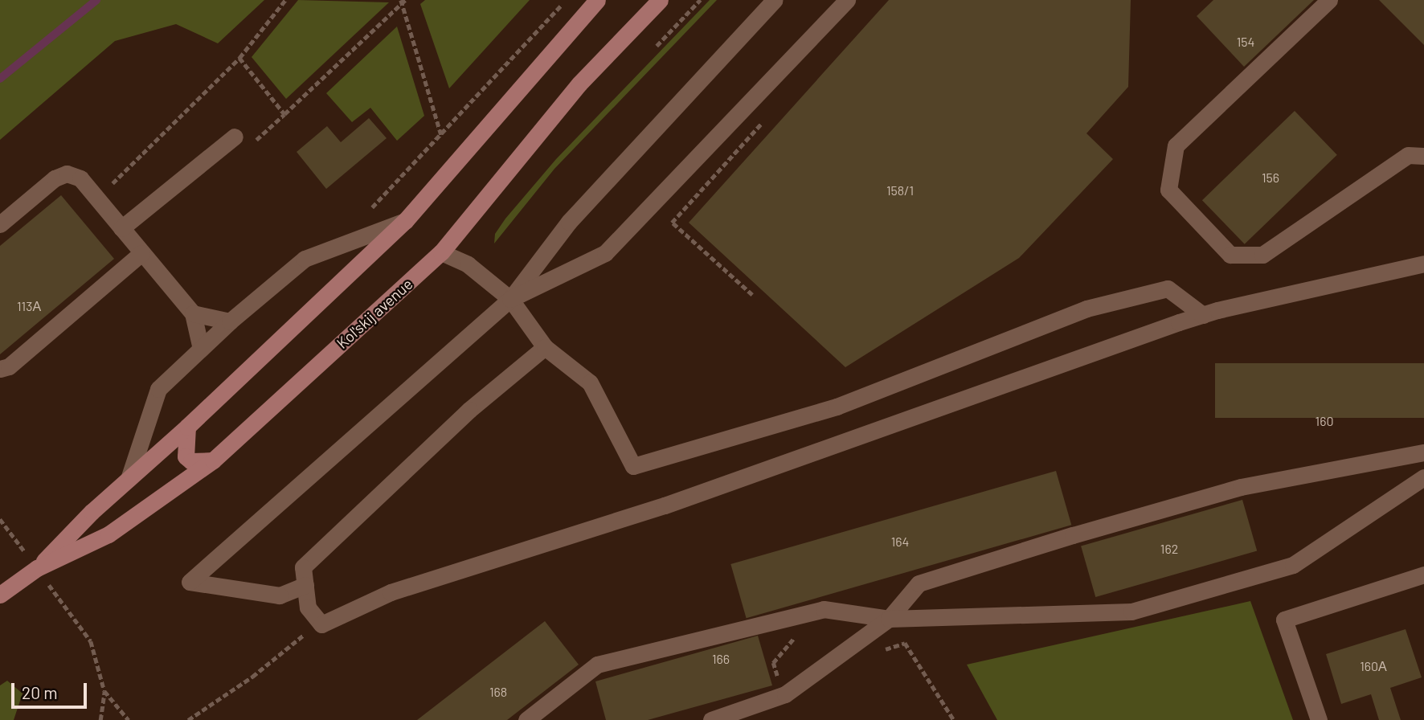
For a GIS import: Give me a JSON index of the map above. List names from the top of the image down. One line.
{"streets":{"main road":["Kol'skij avenue"]},"house_numbers":["154","156","158/1","113А","160","164","162","166","160А","168"],"scale_bar":"20 m"}
